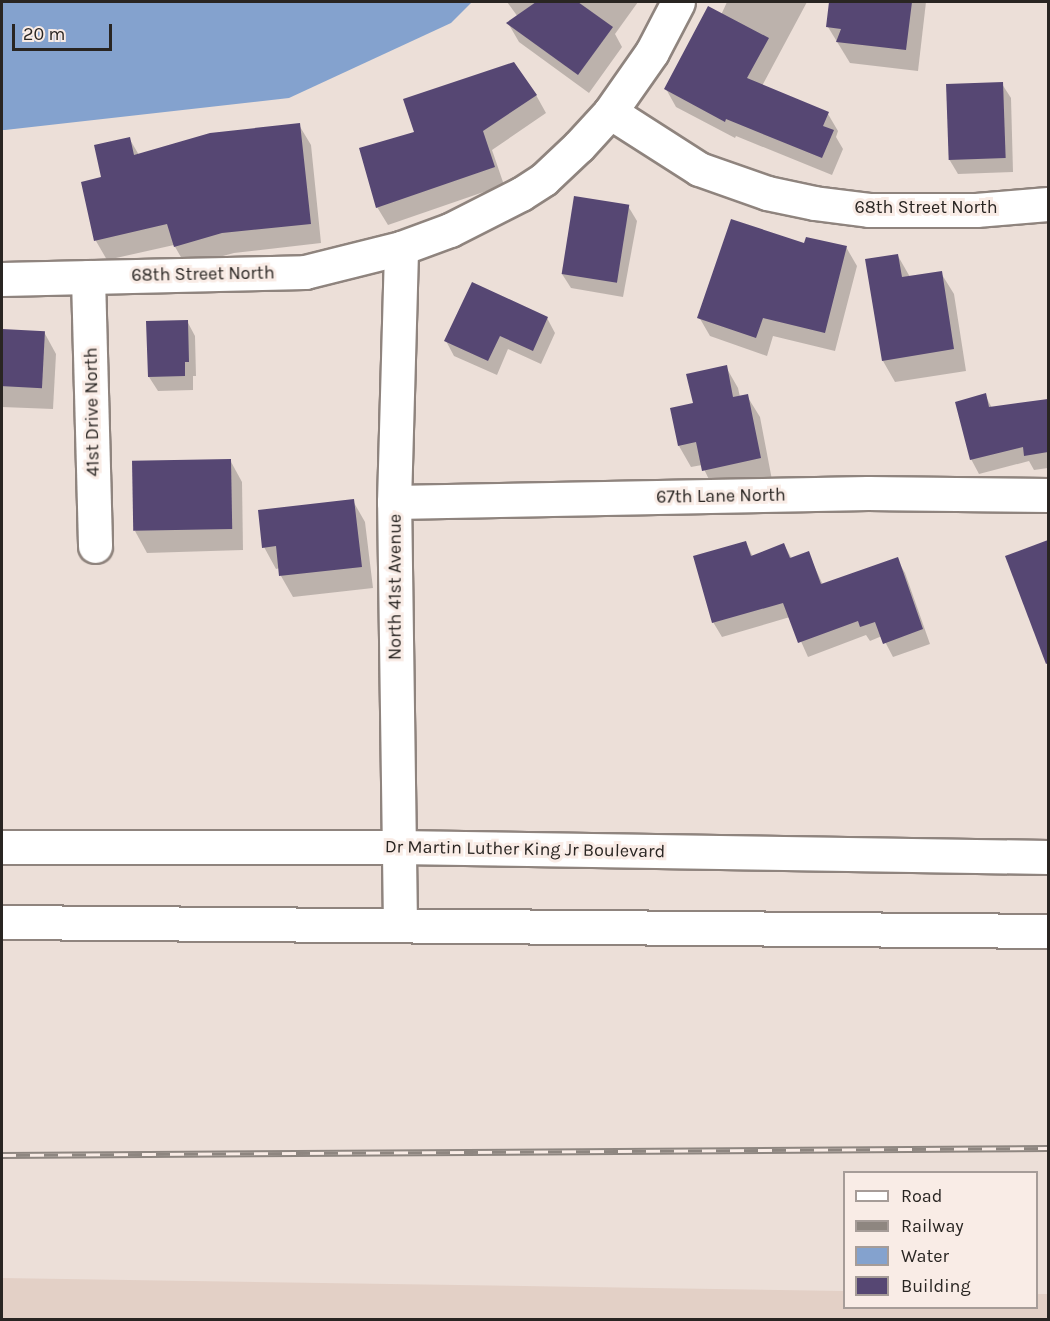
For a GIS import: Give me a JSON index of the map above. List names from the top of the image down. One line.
{"streets":{"street":["68th Street North","41st Drive North","67th Lane North","North 41st Avenue","Dr Martin Luther King Jr Boulevard"]},"crossings":[["68th Street North","41st Drive North"],["68th Street North","North 41st Avenue"],["67th Lane North","North 41st Avenue"],["North 41st Avenue","Dr Martin Luther King Jr Boulevard"]],"legend":["Road","Railway","Water","Building"],"scale_bar":"20 m"}
